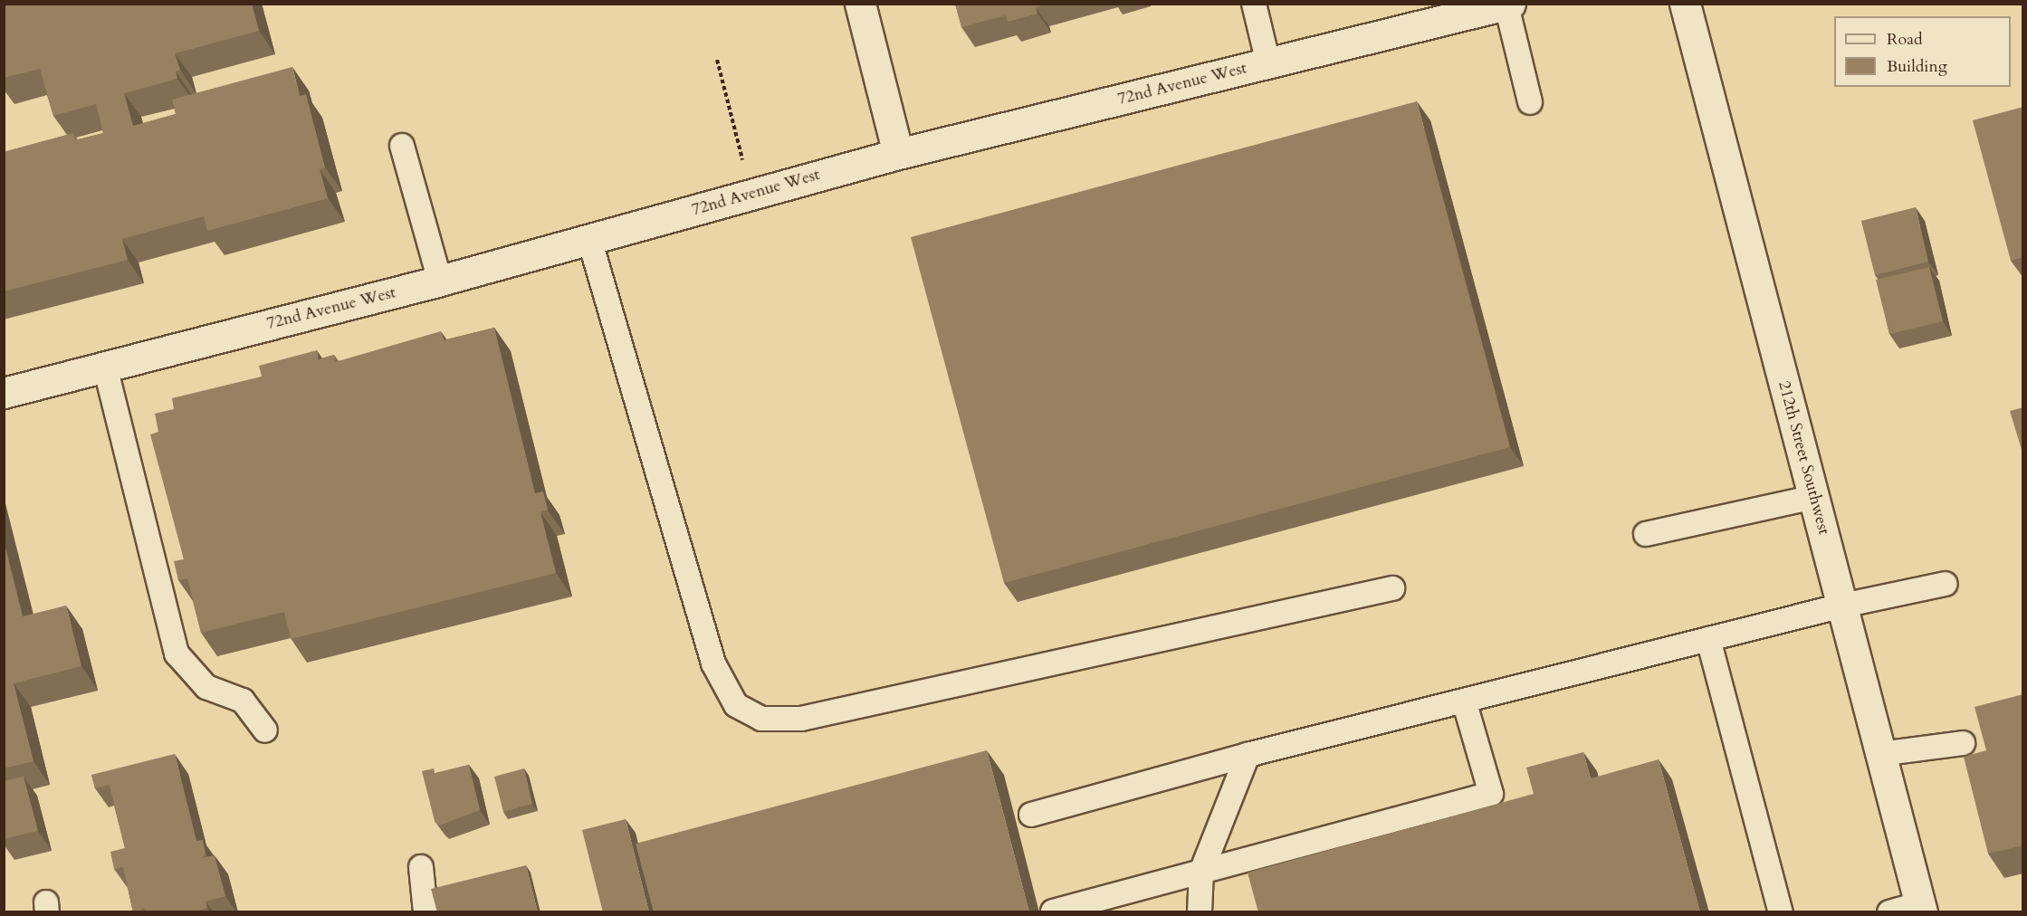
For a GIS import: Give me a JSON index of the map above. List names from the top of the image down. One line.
{"streets":{"street":["72nd Avenue West","212th Street Southwest"]},"legend":["Road","Building"]}
